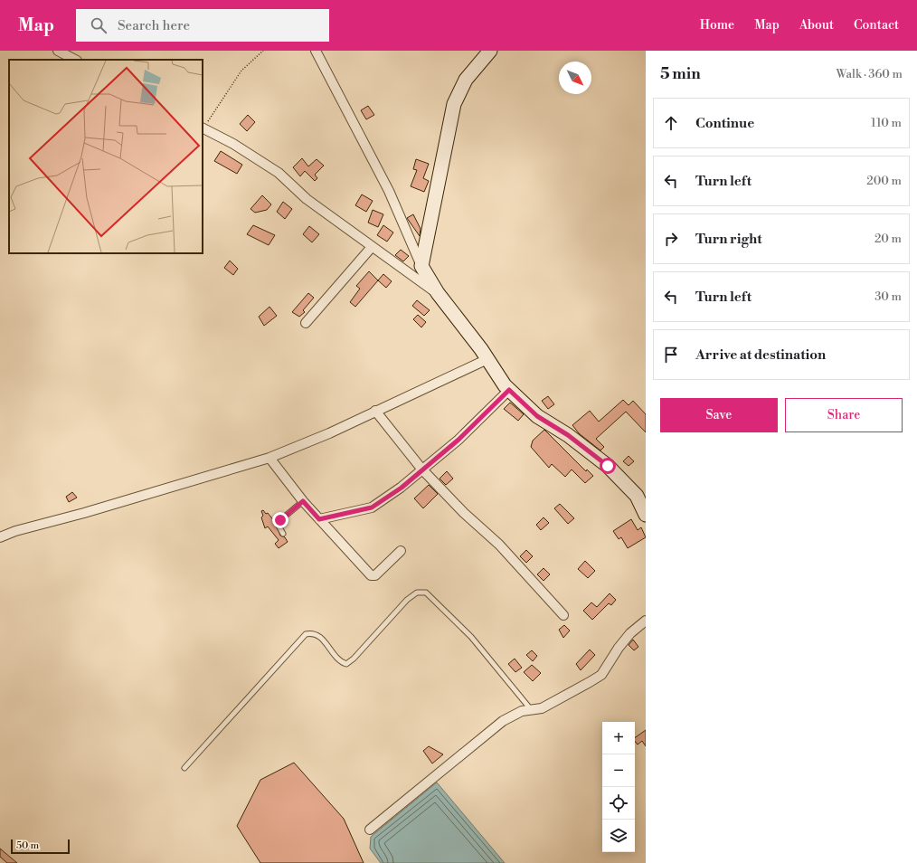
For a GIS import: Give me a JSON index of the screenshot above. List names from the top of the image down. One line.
{"scale_bar":"50 m","north":"bottom right","page":{"header":"Map","search":"Search here","nav":["Home","Map","About","Contact"],"heading":["5 min","Walk · 360 m"],"list":[["Continue","110 m"],["Turn left","200 m"],["Turn right","20 m"],["Turn left","30 m"],"Arrive at destination"],"buttons":["Save","Share"],"map_buttons":["+","−"],"scale":"50 m"}}
